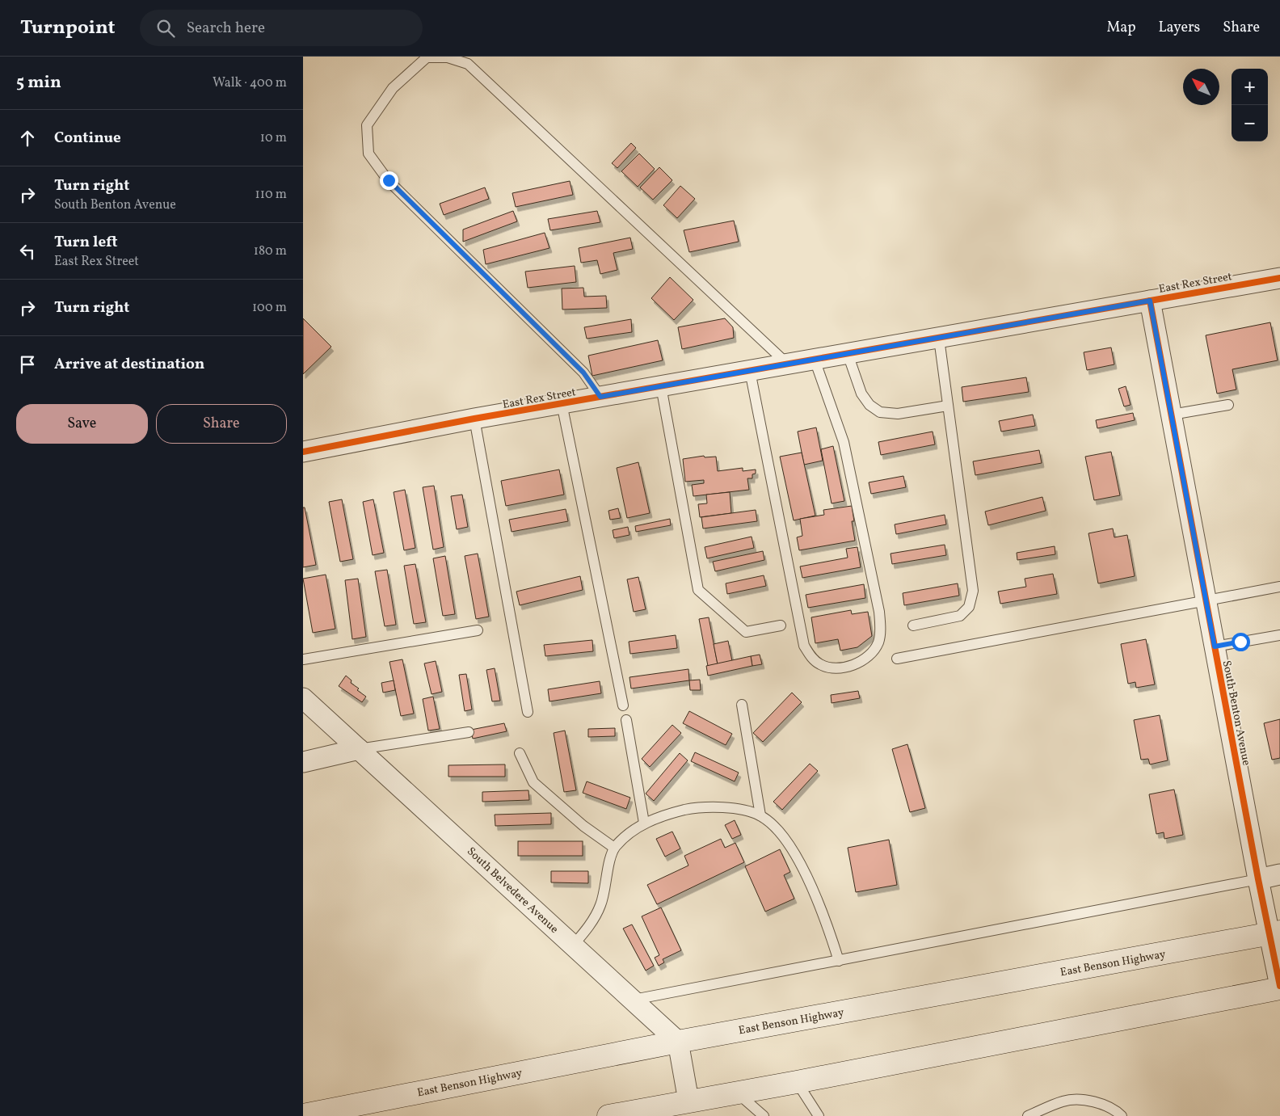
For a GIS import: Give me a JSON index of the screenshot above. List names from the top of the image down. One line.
{"streets":{"main road":["East Benson Highway"],"street":["East Rex Street","South Benton Avenue","South Belvedere Avenue"]},"crossings":[["East Rex Street","South Benton Avenue"],["South Benton Avenue","East Benson Highway"],["South Belvedere Avenue","East Benson Highway"]],"north":"top left","page":{"header":"Turnpoint","search":"Search here","nav":["Map","Layers","Share"],"heading":["5 min","Walk · 400 m"],"map_buttons":["+","−"],"list":[["Continue","10 m"],["Turn right","South Benton Avenue","110 m"],["Turn left","East Rex Street","180 m"],["Turn right","100 m"],"Arrive at destination"],"buttons":["Save","Share"]}}
